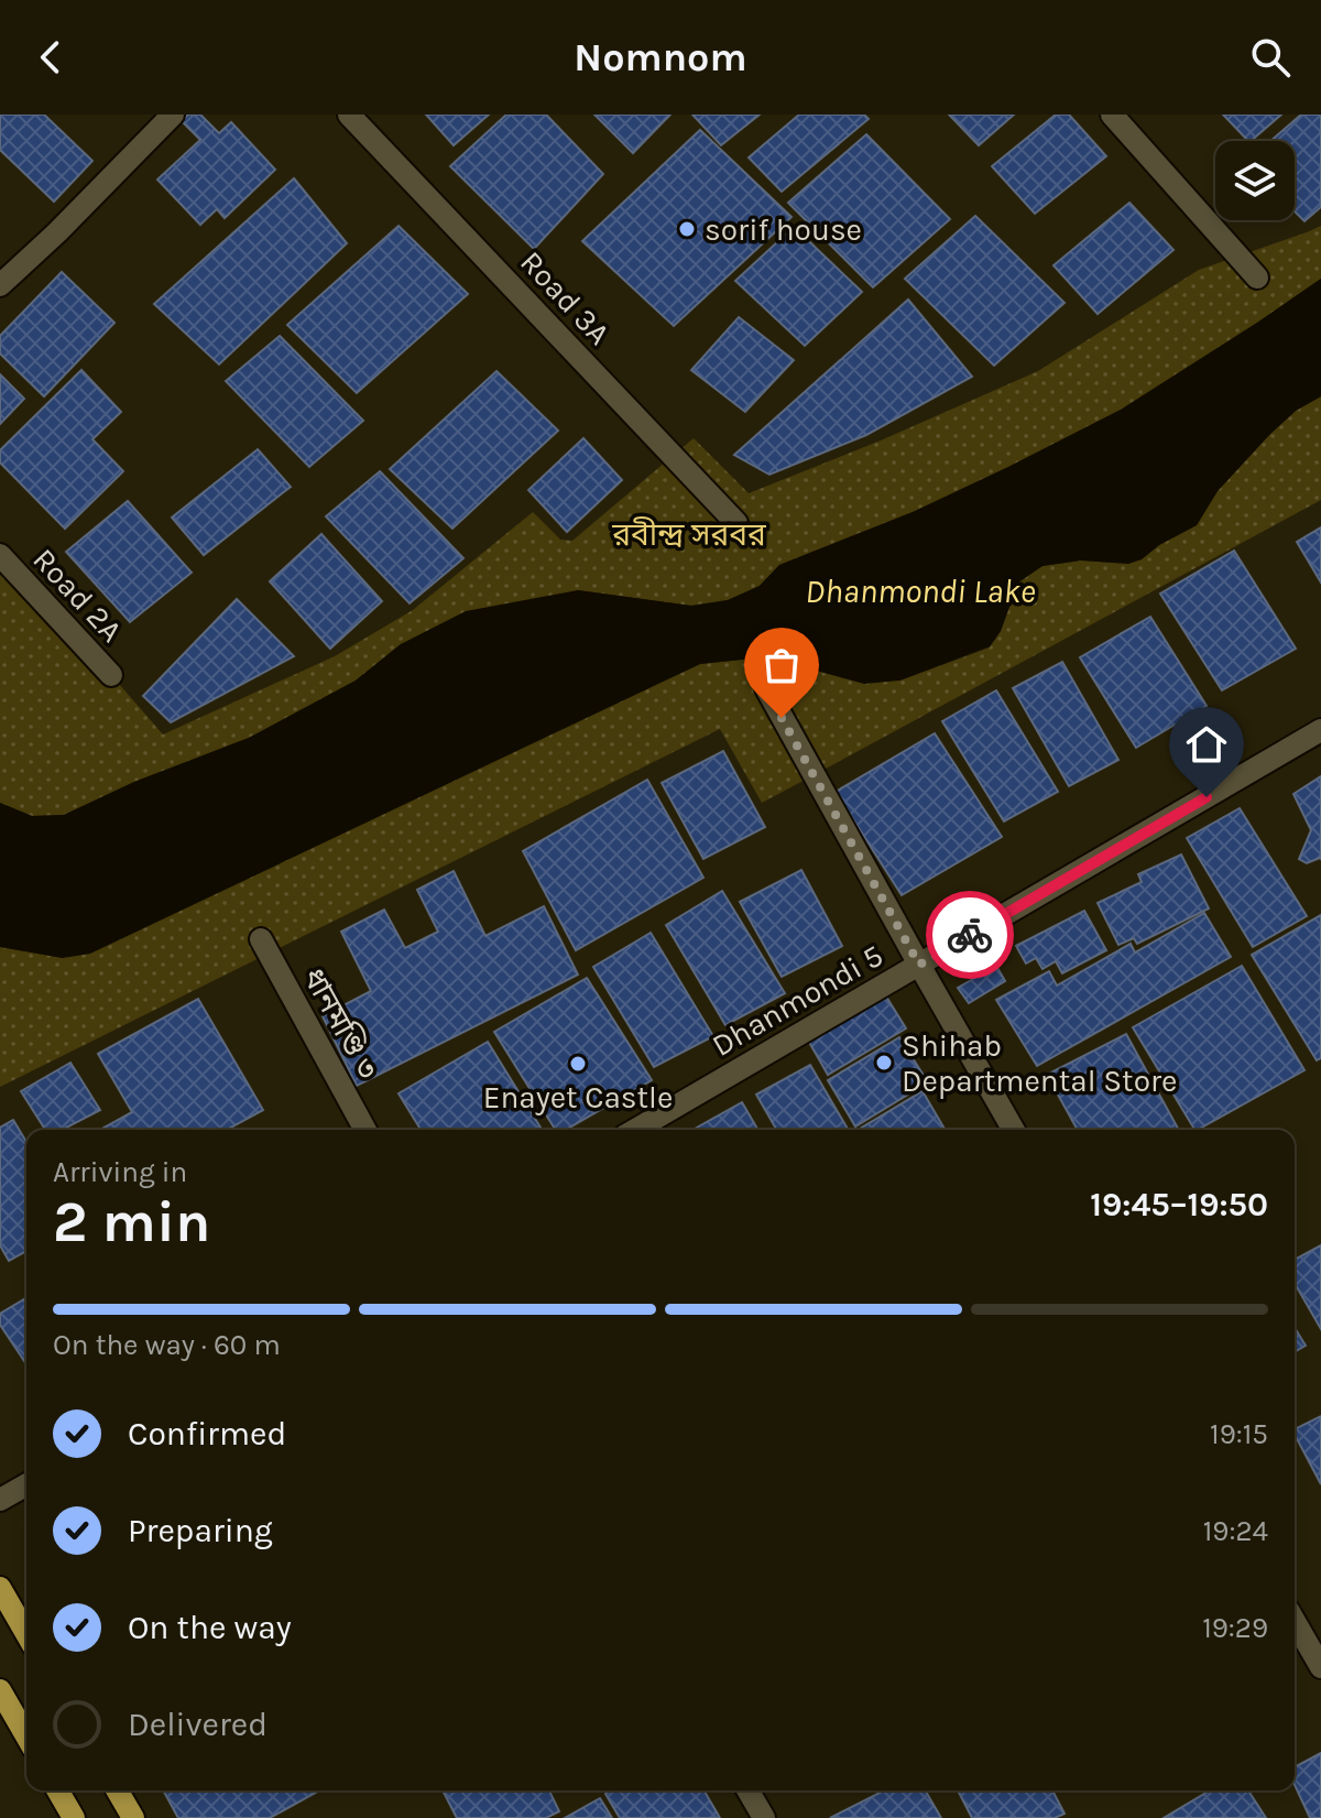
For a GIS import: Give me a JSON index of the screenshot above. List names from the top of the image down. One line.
{"streets":{"street":["Road 3A","Road 2A","Dhanmondi 5","ধানমণ্ডি ৩"]},"water":["Dhanmondi Lake"],"parks":["রবীন্দ্র সরবর"],"places":["sorif house","Shihab Departmental Store","Enayet Castle"],"page":{"header":"Nomnom","heading":["2 min","Arriving in","19:45–19:50"],"bar":"On the way · 60 m","list":[["Confirmed","19:15"],["Preparing","19:24"],["On the way","19:29"],"Delivered"]}}
